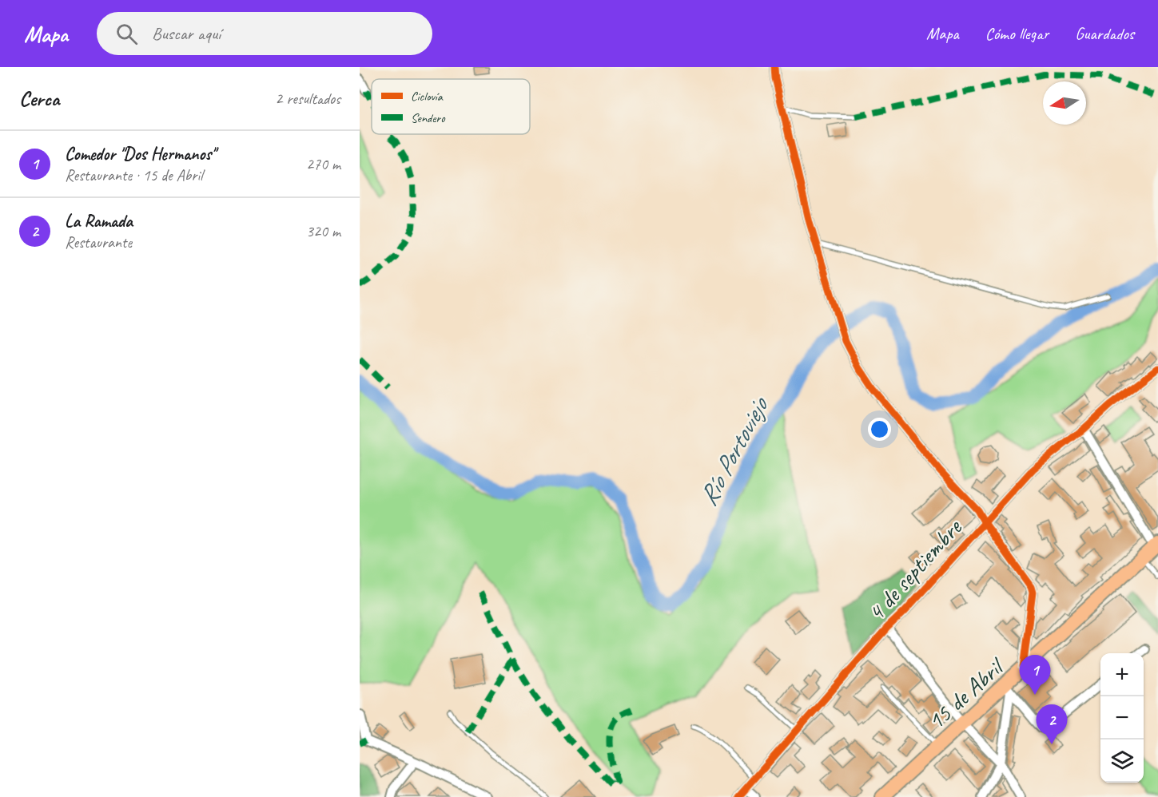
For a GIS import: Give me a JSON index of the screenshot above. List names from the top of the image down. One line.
{"streets":{"main road":["15 de Abril"],"street":["4 de septiembre"]},"water":["Río Portoviejo"],"legend":["Ciclovía","Sendero"],"north":"left","page":{"header":"Mapa","search":"Buscar aquí","nav":["Mapa","Cómo llegar","Guardados"],"heading":["Cerca","2 resultados"],"list":[{"mark":"1","name":"Comedor \"Dos Hermanos\"","note":"Restaurante · 15 de Abril","value":"270 m"},{"mark":"2","name":"La Ramada","note":"Restaurante","value":"320 m"}],"map_buttons":["+","−"],"pins":["1","2"]}}
